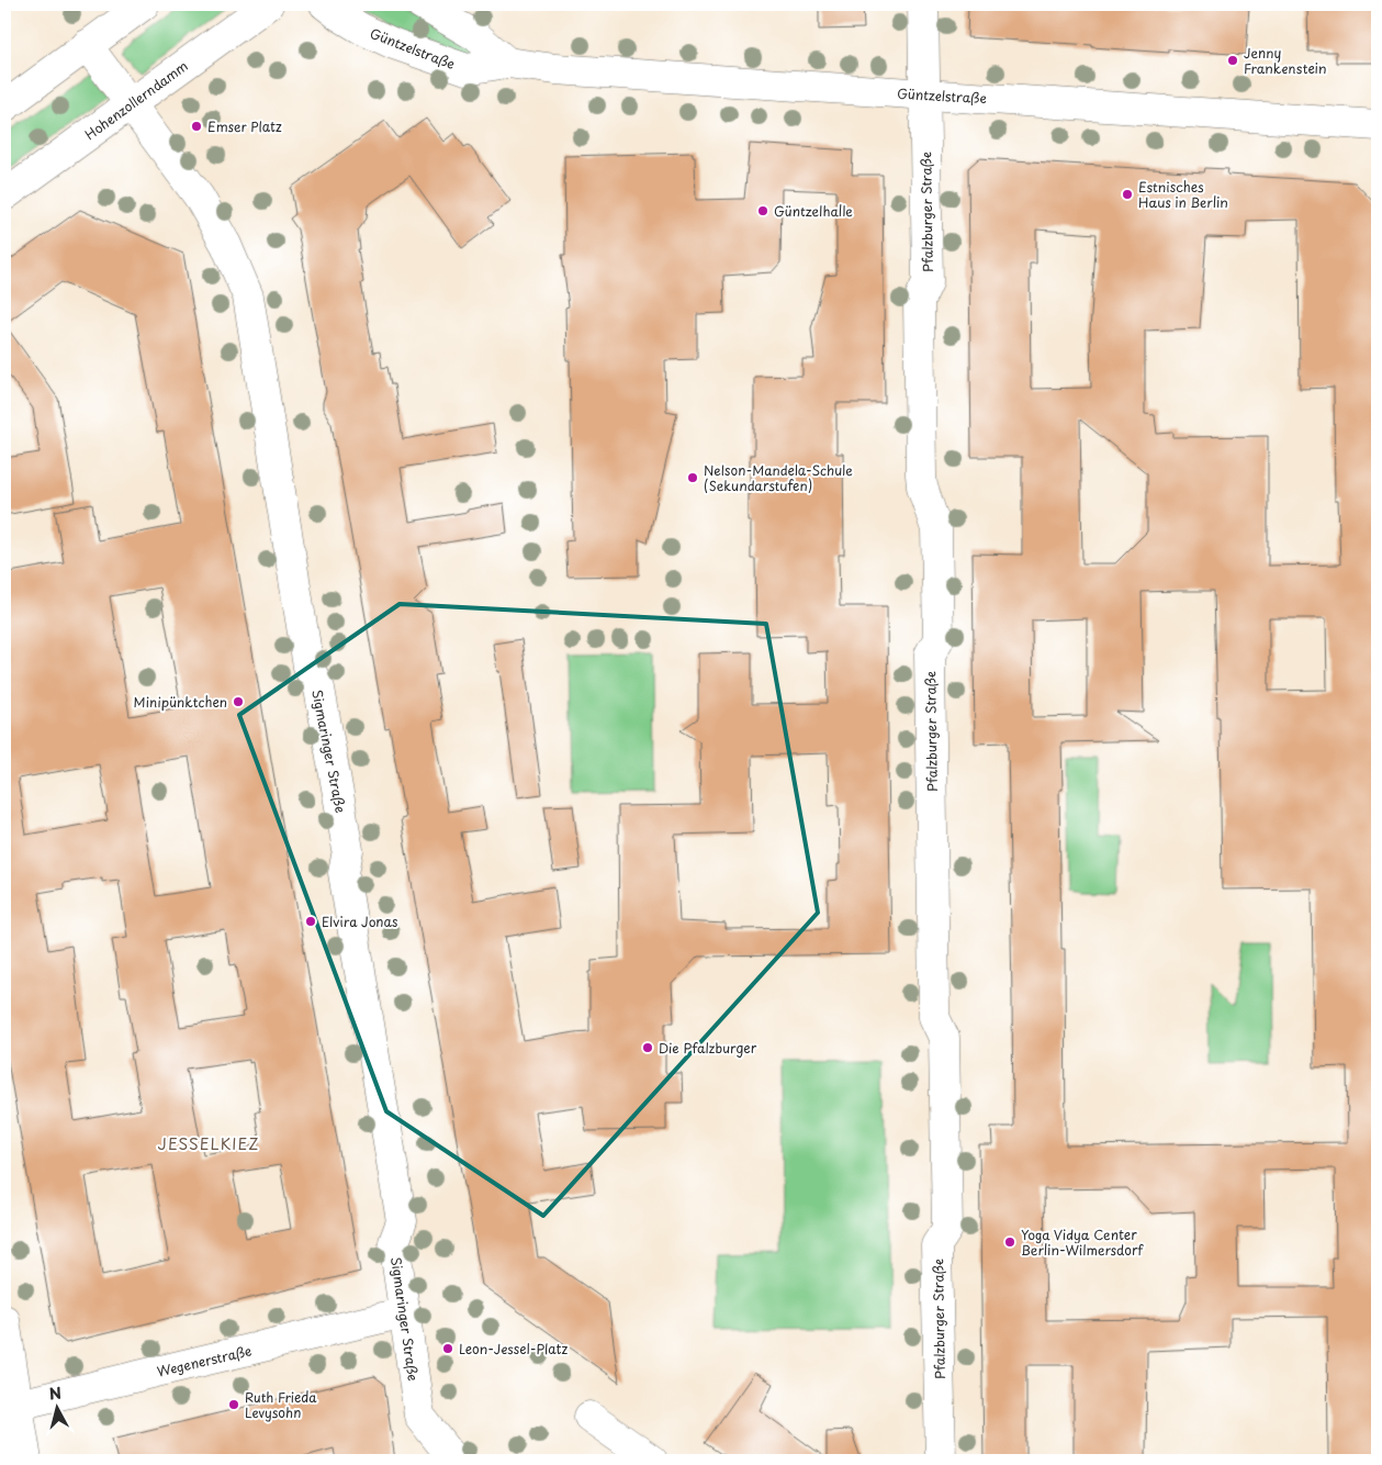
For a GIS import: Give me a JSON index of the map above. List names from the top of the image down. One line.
{"streets":{"street":["Güntzelstraße","Hohenzollerndamm","Pfalzburger Straße","Sigmaringer Straße","Wegenerstraße"]},"crossings":[["Güntzelstraße","Pfalzburger Straße"],["Hohenzollerndamm","Sigmaringer Straße"],["Sigmaringer Straße","Wegenerstraße"]],"districts":["JESSELKIEZ"],"places":["Jenny Frankenstein","Emser Platz","Estnisches Haus in Berlin","Güntzelhalle","Nelson-Mandela-Schule (Sekundarstufen)","Minipünktchen","Elvira Jonas","Die Pfalzburger","Yoga Vidya Center Berlin-Wilmersdorf","Leon-Jessel-Platz","Ruth Frieda Levysohn"],"north":"top"}
